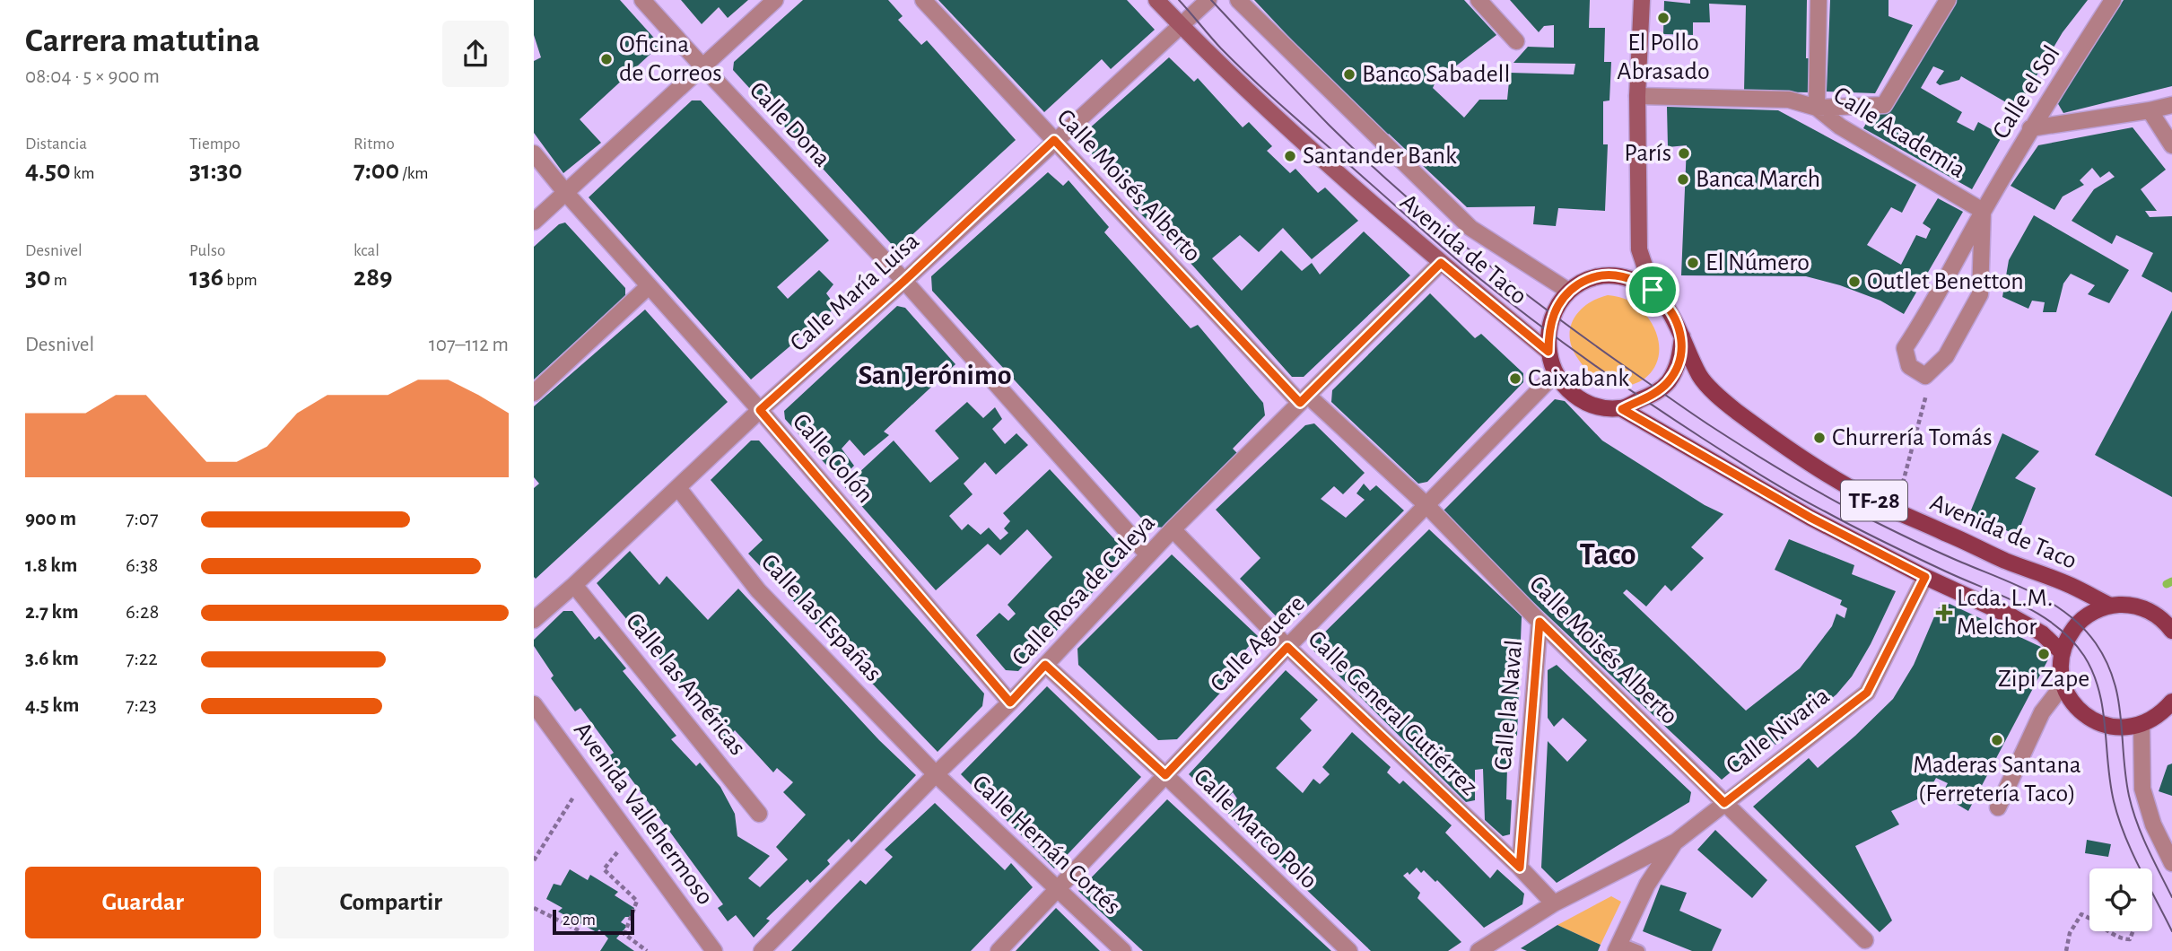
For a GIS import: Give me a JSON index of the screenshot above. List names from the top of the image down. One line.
{"streets":{"main road":["Avenida de Taco","TF-28"],"street":["Calle el Sol","Calle Dona","Calle Academia","Calle Moisés Alberto","Calle María Luisa","Calle Colón","Calle Rosa de Caleya","Calle las Españas","Calle Aguere","Calle las Américas","Calle la Naval","Calle General Gutiérrez","Calle Nivaria","Avenida Vallehermoso","Calle Marco Polo","Calle Hernán Cortés"]},"crossings":[["Calle el Sol","Calle Academia"],["Calle Dona","Calle María Luisa"],["Calle Dona","Calle Rosa de Caleya"],["Calle Moisés Alberto","Calle María Luisa"],["Calle Moisés Alberto","Calle Rosa de Caleya"],["Calle Moisés Alberto","Calle Aguere"],["Calle Moisés Alberto","Calle la Naval"],["Calle Moisés Alberto","Calle Nivaria"],["Avenida de Taco","Calle María Luisa"],["Avenida de Taco","TF-28"],["Avenida de Taco","Calle Rosa de Caleya"],["Avenida de Taco","Calle Aguere"],["Calle María Luisa","Calle Colón"],["Calle María Luisa","Calle las Españas"],["Calle María Luisa","Calle las Américas"],["Calle Colón","Calle Rosa de Caleya"],["TF-28","Calle Aguere"],["TF-28","Calle Nivaria"],["Calle Rosa de Caleya","Calle las Españas"],["Calle Rosa de Caleya","Calle General Gutiérrez"],["Calle Rosa de Caleya","Calle Marco Polo"],["Calle Rosa de Caleya","Calle Hernán Cortés"],["Calle las Españas","Calle Hernán Cortés"],["Calle Aguere","Calle General Gutiérrez"],["Calle Aguere","Calle Marco Polo"],["Calle Aguere","Calle Hernán Cortés"],["Calle la Naval","Calle General Gutiérrez"],["Calle General Gutiérrez","Calle Nivaria"]],"districts":["San Jerónimo","Taco"],"places":{"other":["El Pollo Abrasado","Oficina de Correos","Banco Sabadell","París","Santander Bank","Banca March","El Número","Outlet Benetton","Caixabank","Churrería Tomás","Zipi Zape","Maderas Santana (Ferretería Taco)"],"health":["Lcda. L.M. Melchor"]},"scale_bar":"20 m","page":{"heading":["Carrera matutina","08:04 · 5 × 900 m"],"stats":[["Distancia","4.50 km"],["Tiempo","31:30"],["Ritmo","7:00 /km"],["Desnivel","30 m"],["Pulso","136 bpm"],["kcal","289"]],"chart":["Desnivel","107–112 m"],"list":[{"name":"900 m","note":"7:07"},{"name":"1.8 km","note":"6:38"},{"name":"2.7 km","note":"6:28"},{"name":"3.6 km","note":"7:22"},{"name":"4.5 km","note":"7:23"}],"buttons":["Guardar","Compartir"],"scale":"20 m"}}
